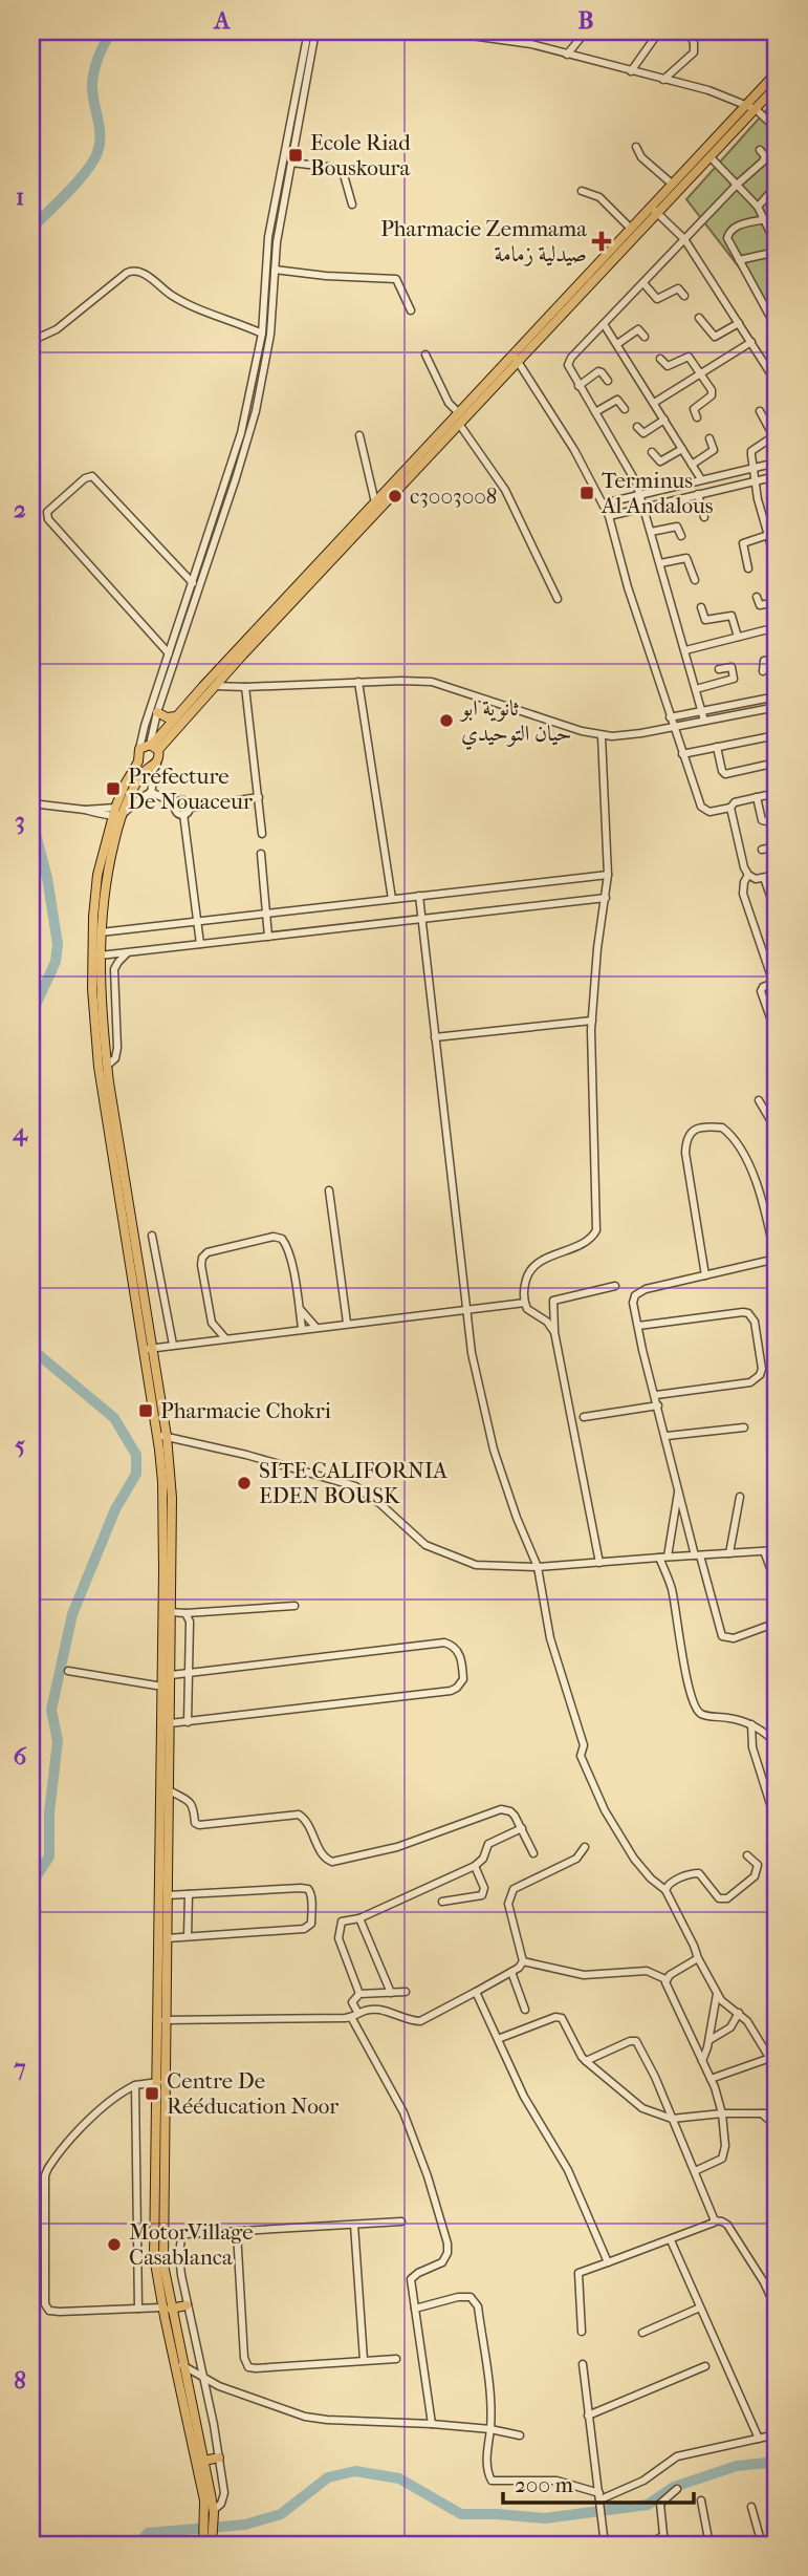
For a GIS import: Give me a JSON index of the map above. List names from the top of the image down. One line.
{"places":{"transit":["Ecole Riad Bouskoura","Terminus Al Andalous","Préfecture De Nouaceur","Pharmacie Chokri","Centre De Rééducation Noor"],"health":["Pharmacie Zemmama صيدلية زمامة"],"other":["c3003008","ثانوية ابو حيان التوحيدي","SITE CALIFORNIA EDEN BOUSK","MotorVillage Casablanca"]},"scale_bar":"200 m","grid":{"columns":["A","B"],"rows":["1","2","3","4","5","6","7","8"]}}
